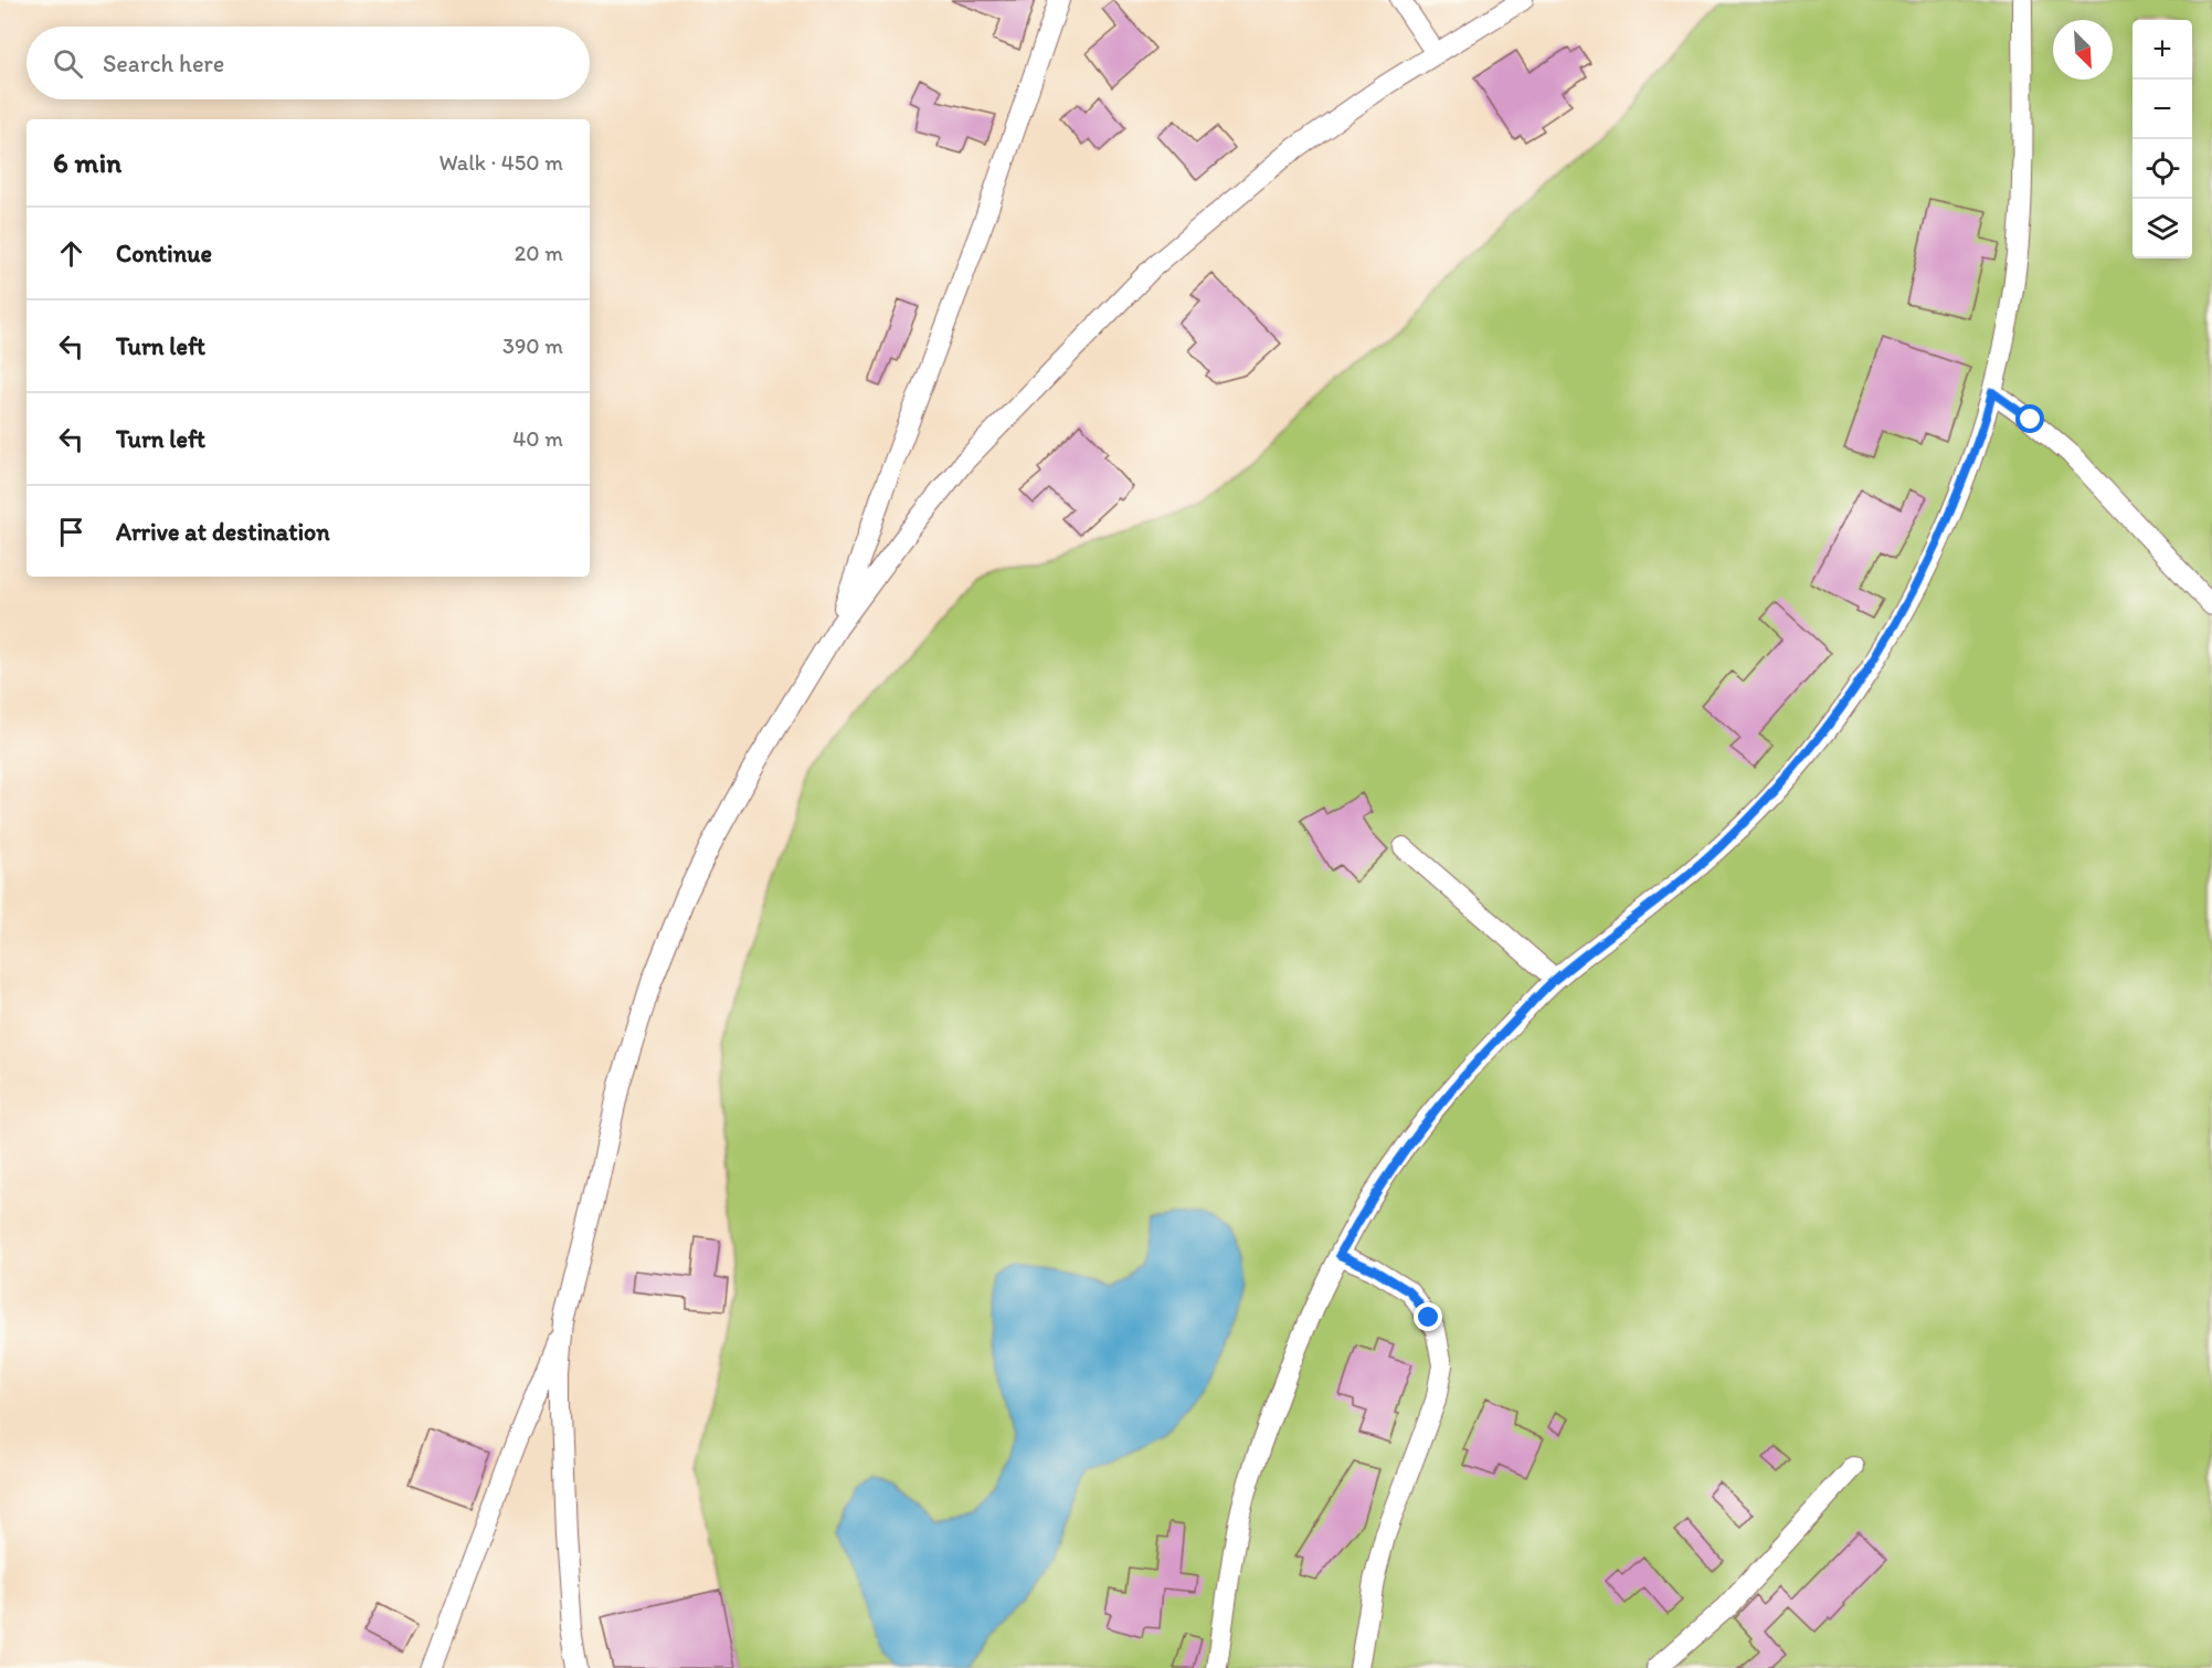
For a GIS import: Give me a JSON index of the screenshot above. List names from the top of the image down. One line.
{"north":"bottom right","page":{"map_buttons":["+","−"],"search":"Search here","heading":["6 min","Walk · 450 m"],"list":[["Continue","20 m"],["Turn left","390 m"],["Turn left","40 m"],"Arrive at destination"]}}
